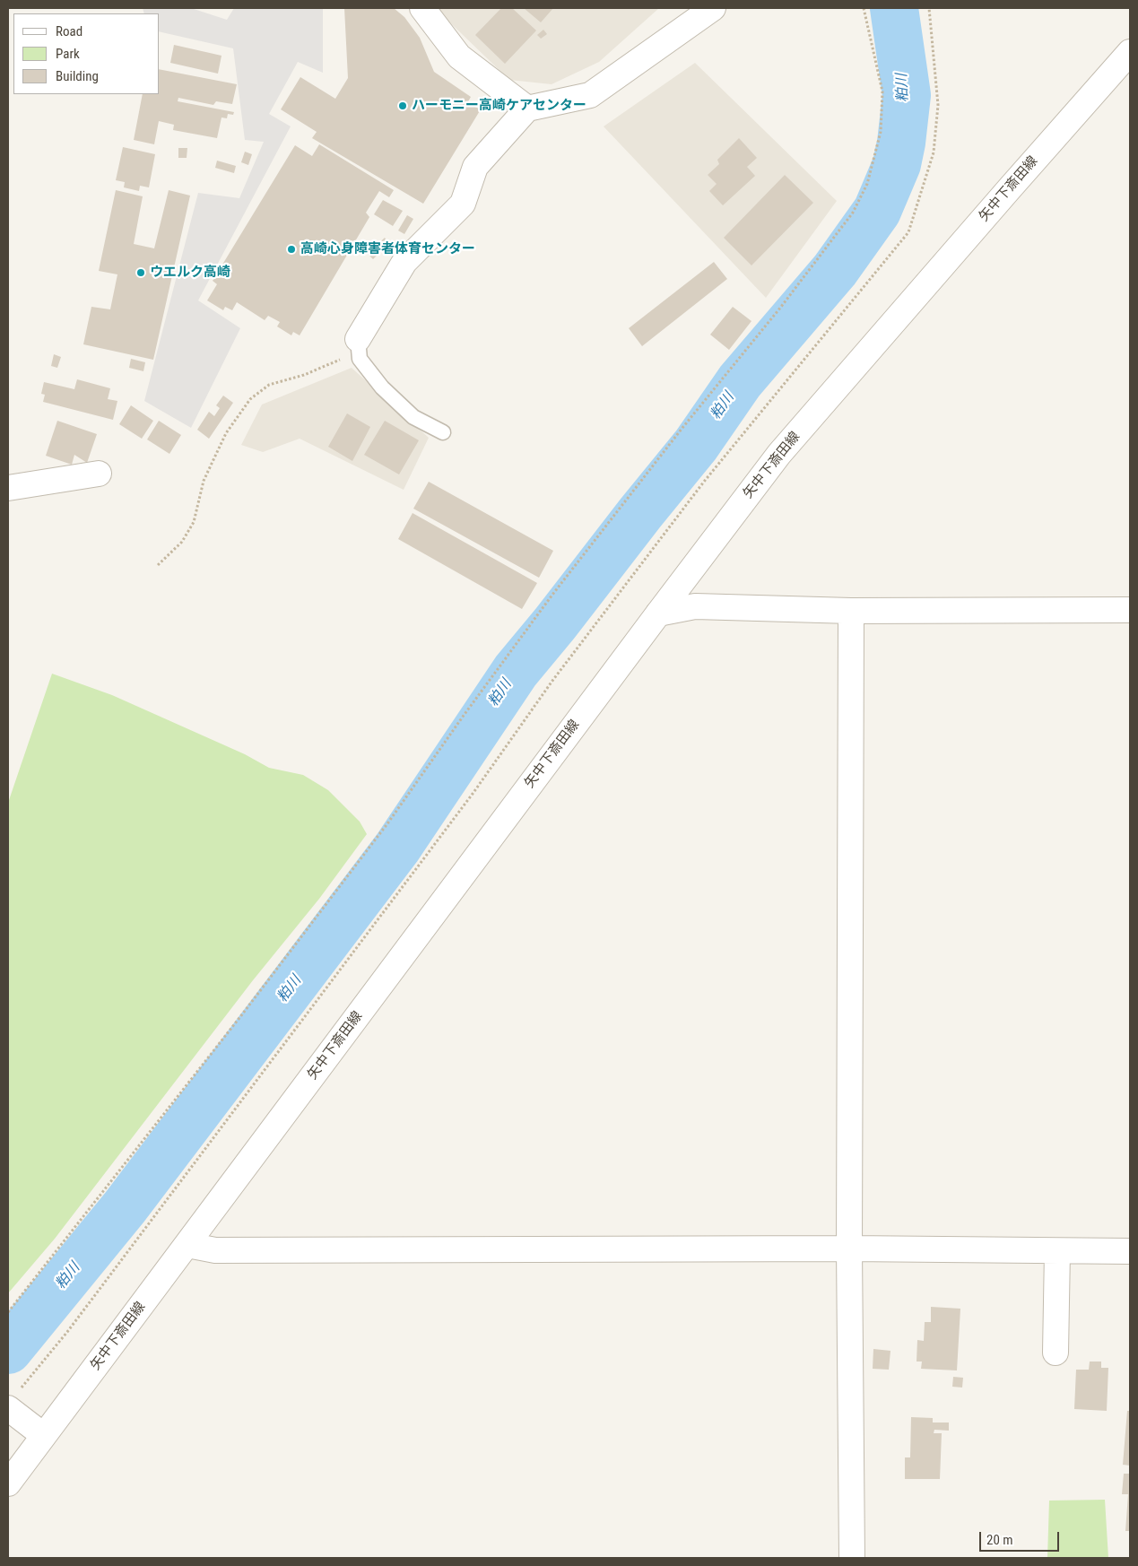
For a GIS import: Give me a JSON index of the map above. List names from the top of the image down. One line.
{"streets":{"street":["矢中下斎田線"]},"water":["粕川"],"places":["ハーモニー高崎ケアセンター","高崎心身障害者体育センター","ウエルク高崎"],"legend":["Road","Park","Building"],"scale_bar":"20 m"}
